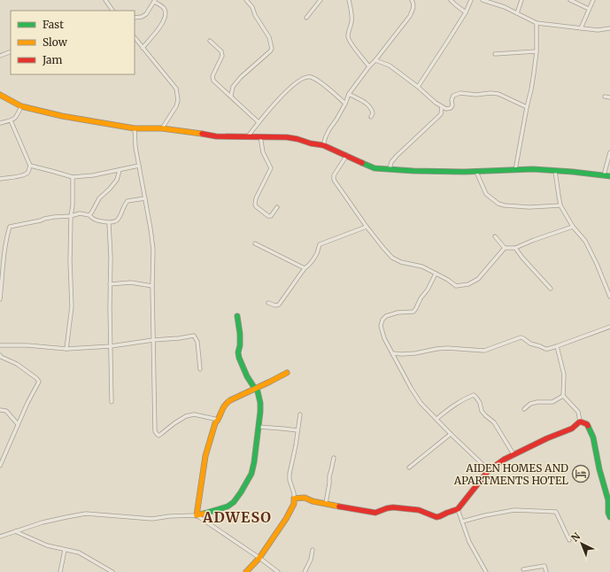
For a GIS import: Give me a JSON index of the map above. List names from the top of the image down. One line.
{"districts":["ADWESO"],"places":{"hotel":["AIDEN HOMES AND APARTMENTS HOTEL"]},"legend":["Fast","Slow","Jam"],"north":"top left"}
